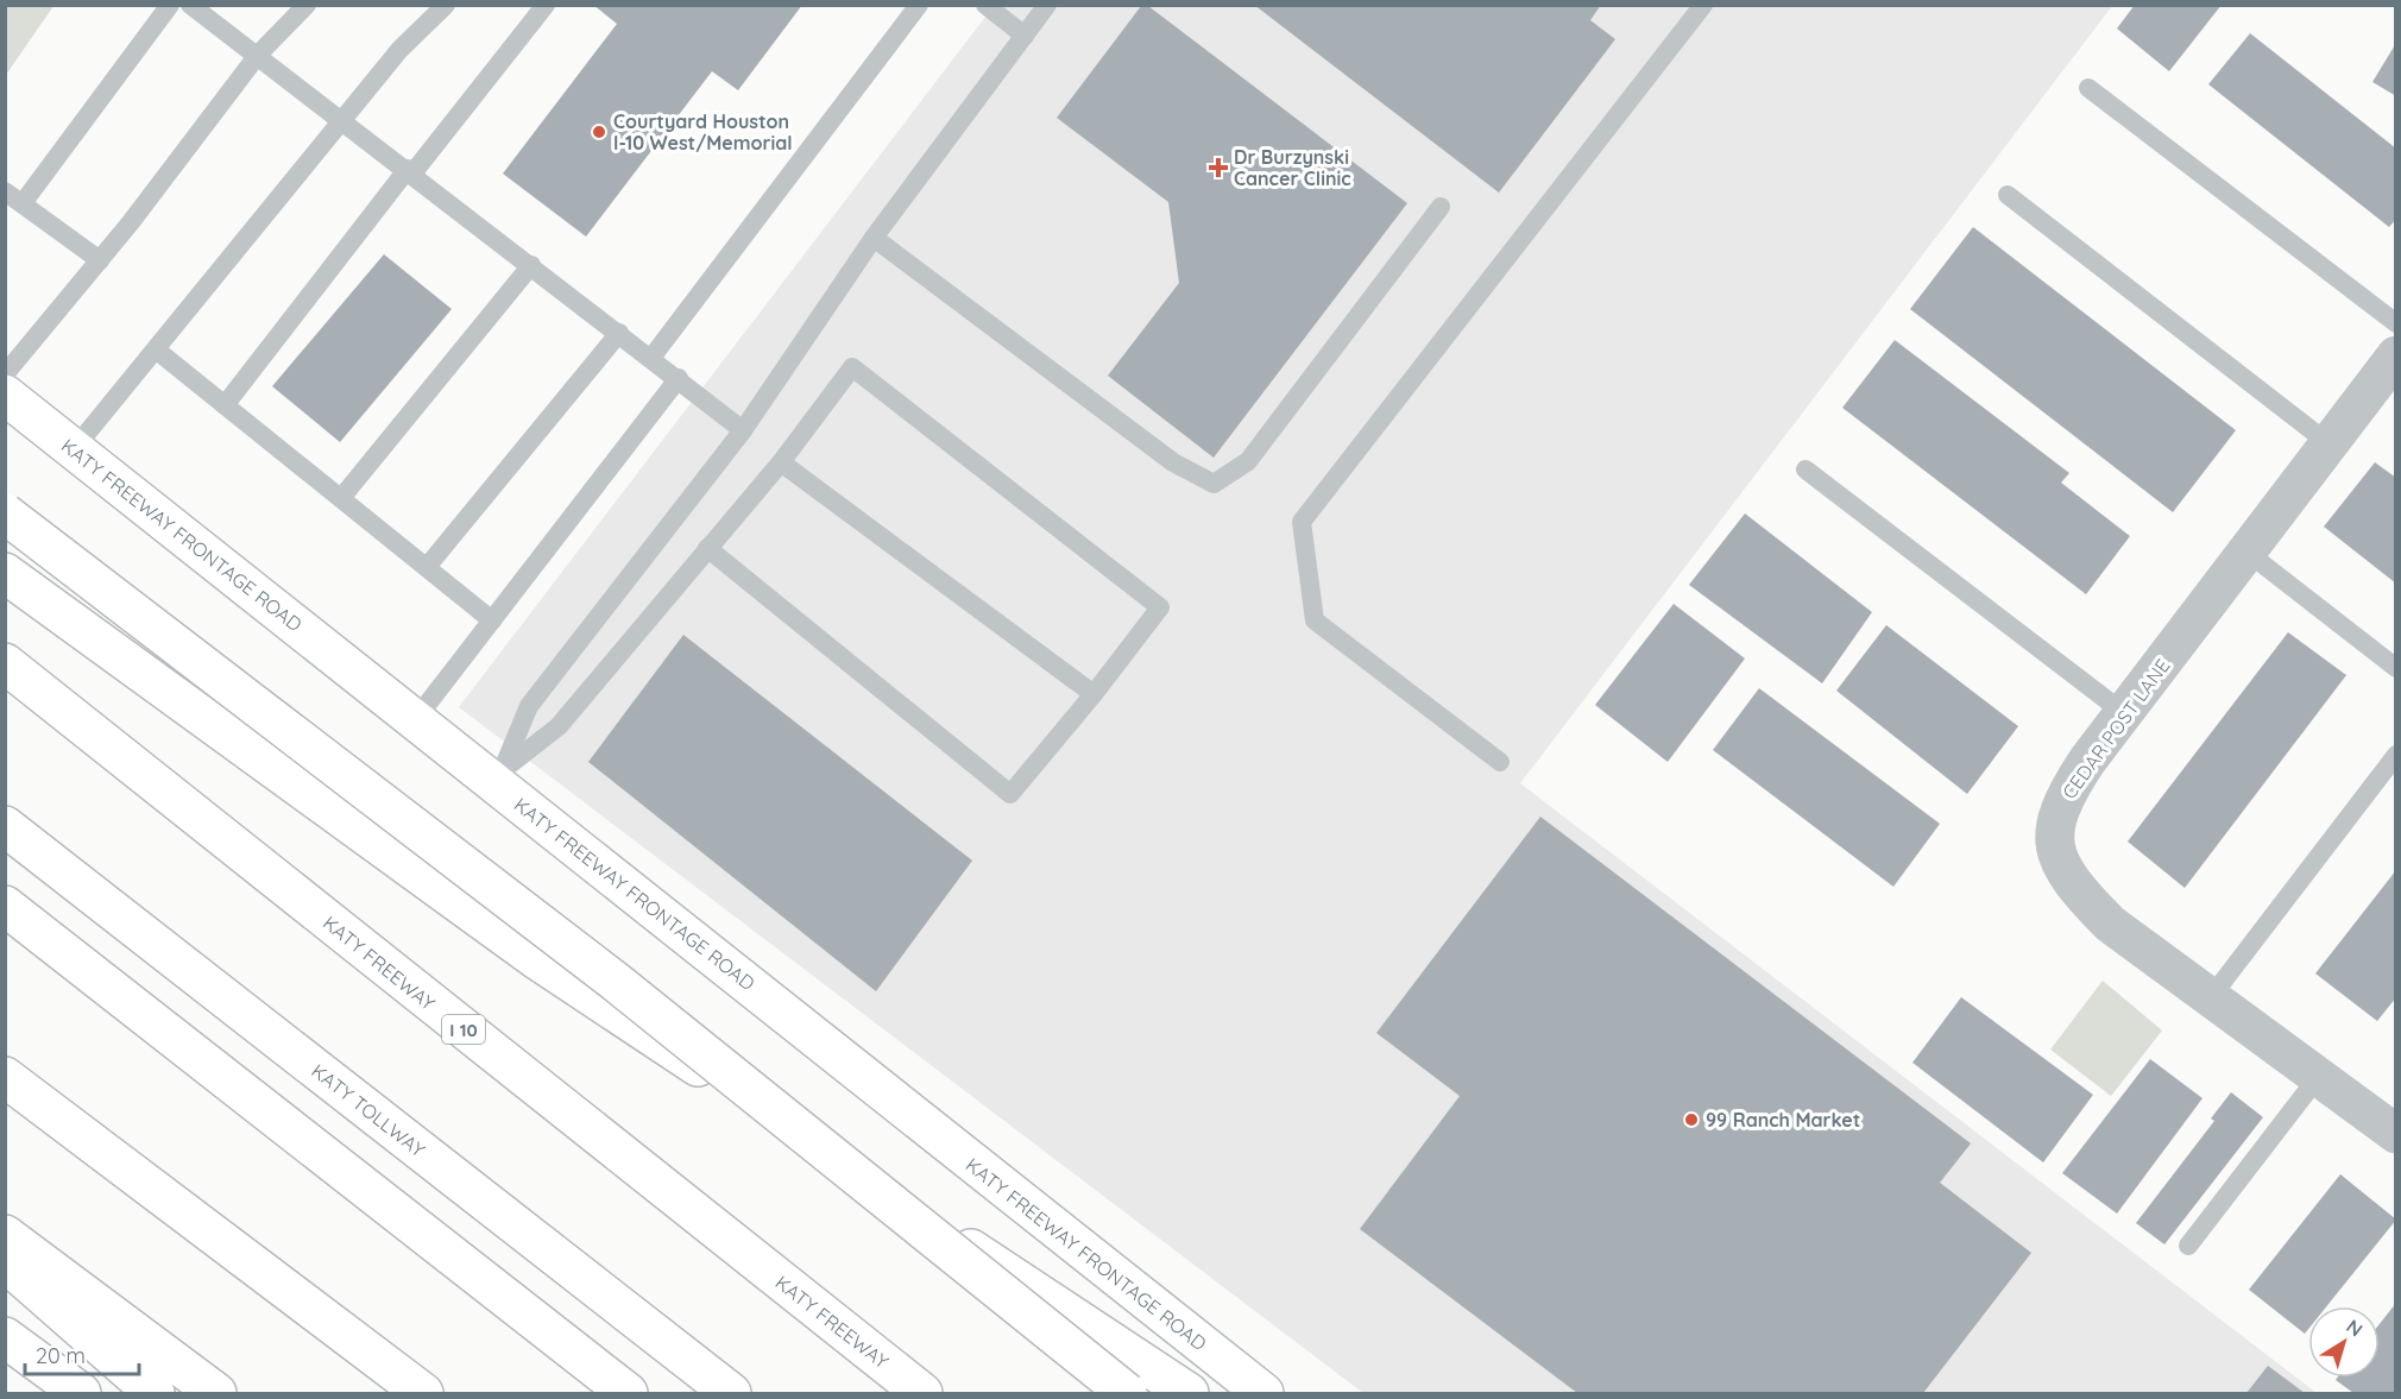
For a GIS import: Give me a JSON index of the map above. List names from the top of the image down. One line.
{"streets":{"main road":["KATY FREEWAY FRONTAGE ROAD","KATY FREEWAY","I 10","KATY TOLLWAY"],"street":["CEDAR POST LANE"]},"places":{"other":["Courtyard Houston I-10 West/Memorial","99 Ranch Market"],"health":["Dr Burzynski Cancer Clinic"]},"scale_bar":"20 m","north":"top right"}
